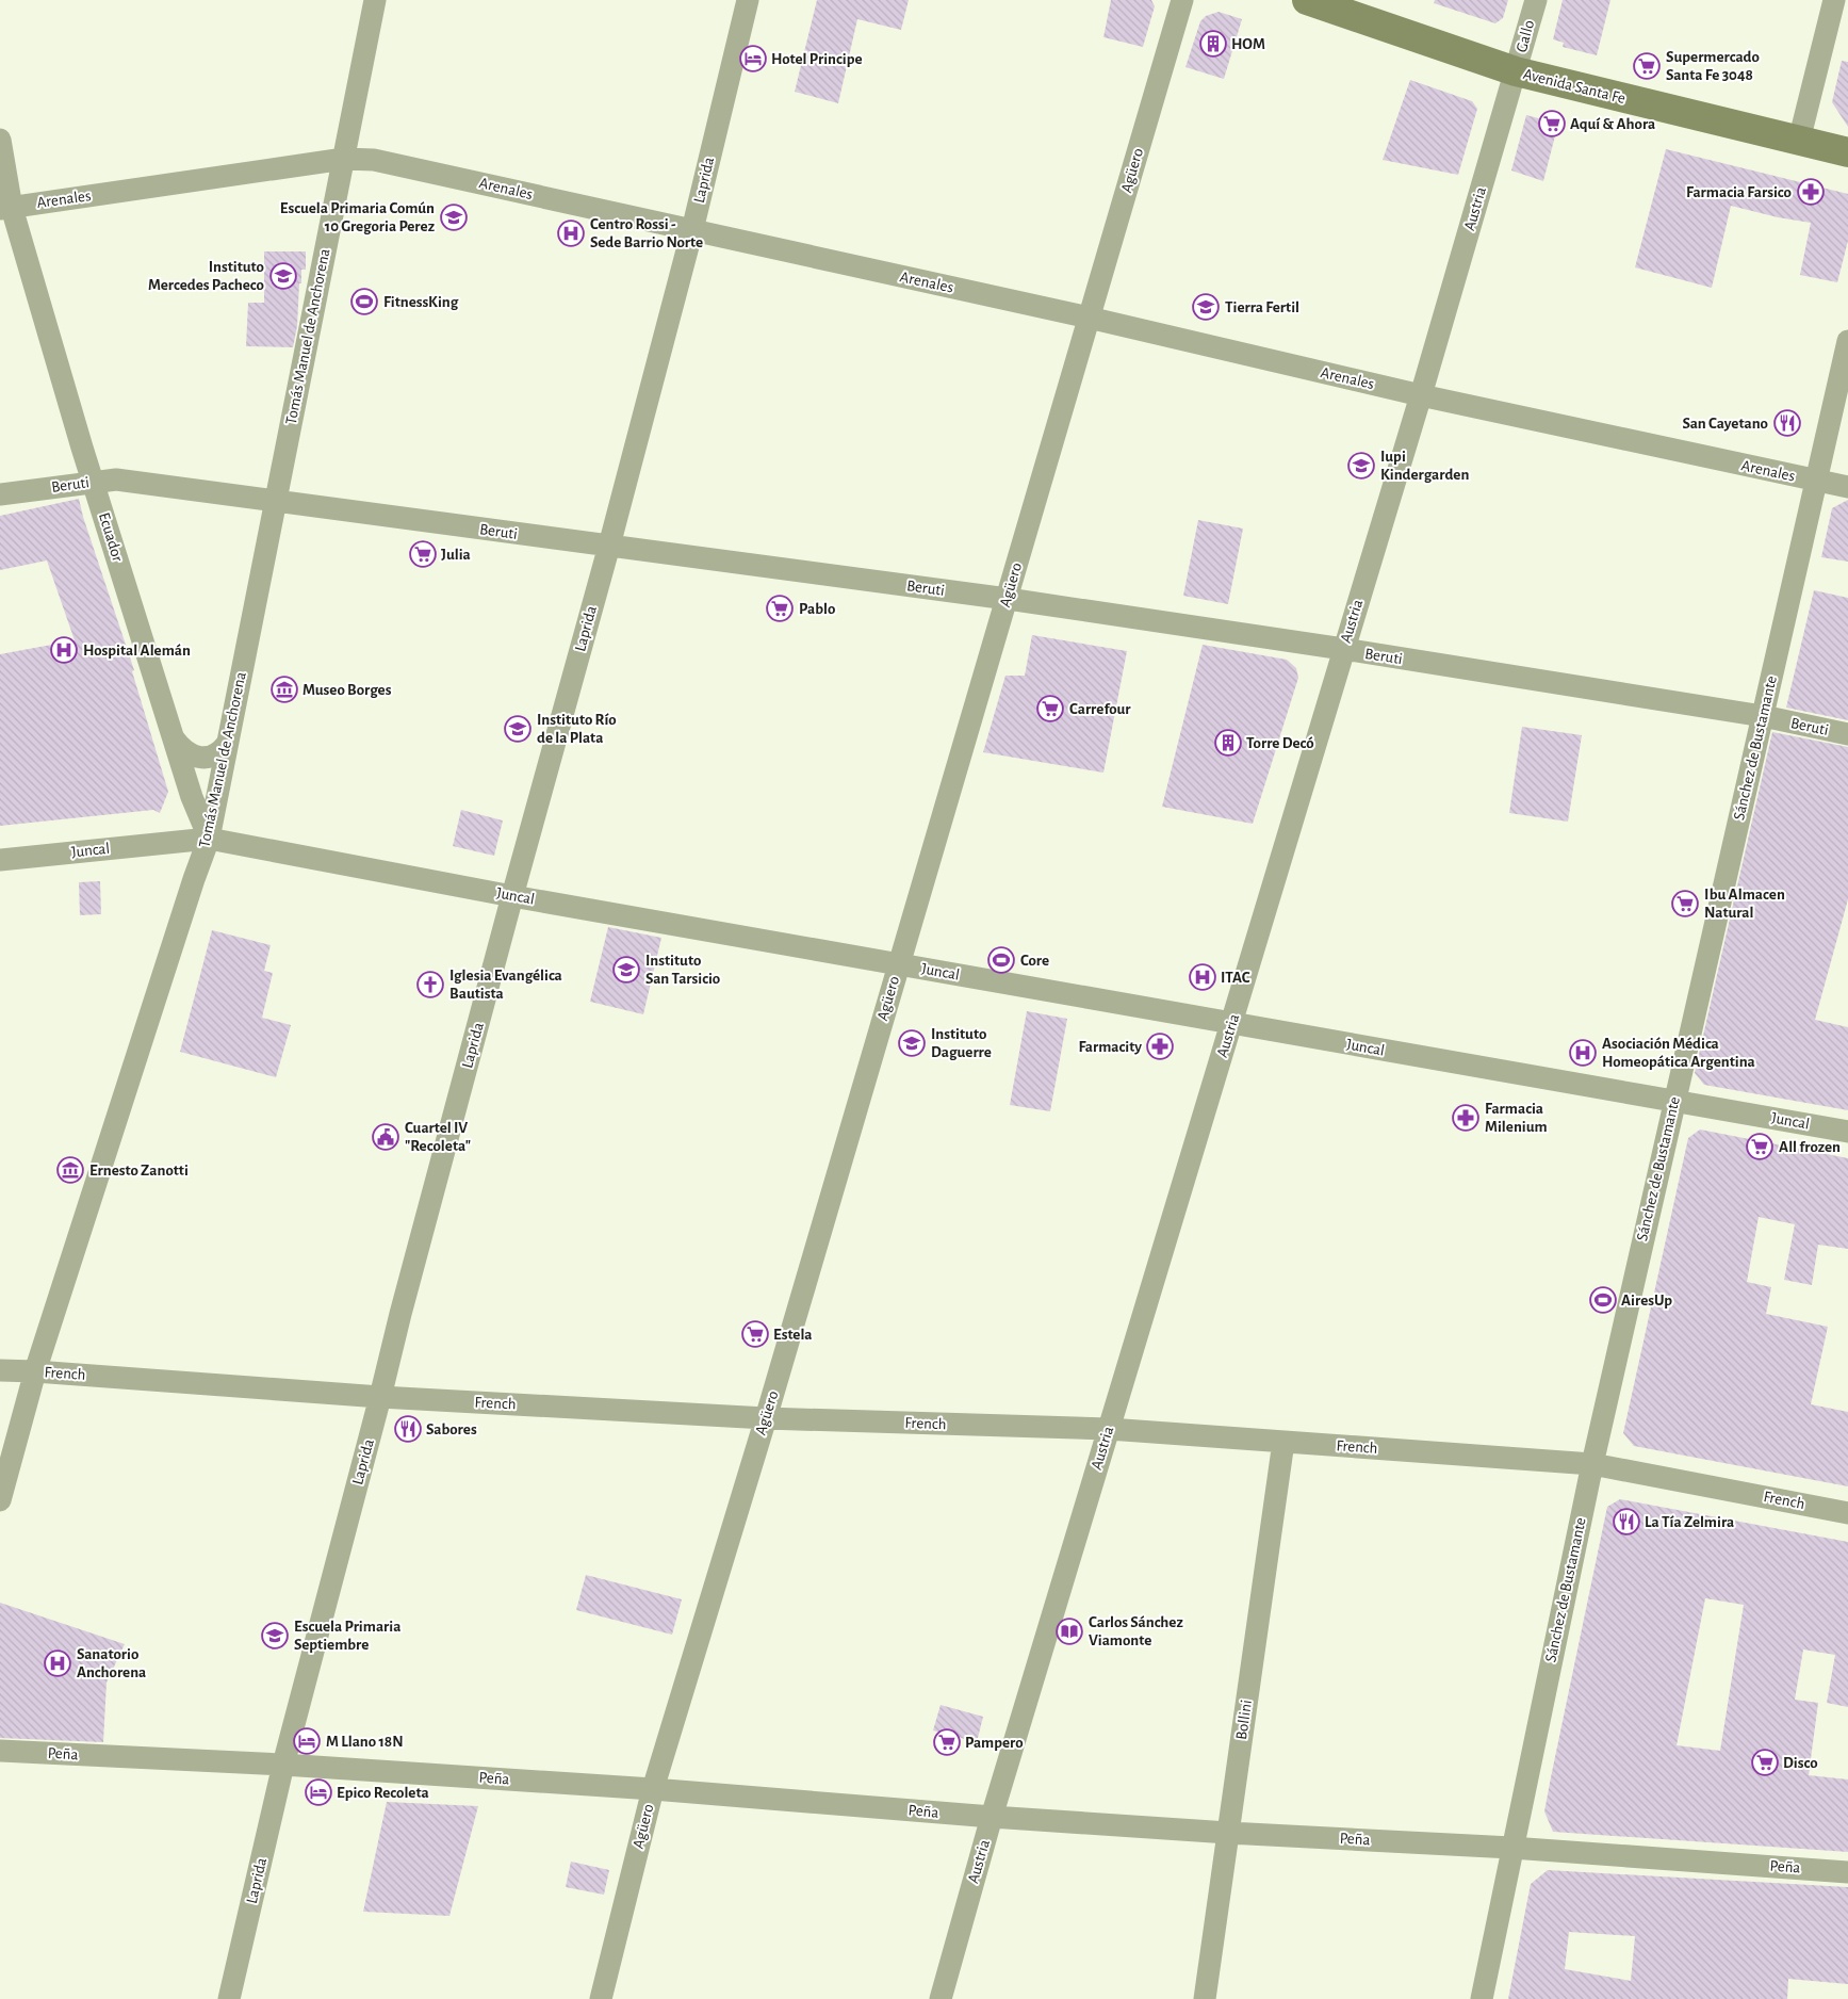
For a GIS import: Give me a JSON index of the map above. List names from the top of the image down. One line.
{"streets":{"main road":["Avenida Santa Fe"],"street":["Gallo","Agüero","Laprida","Arenales","Austria","Tomás Manuel de Anchorena","Beruti","Ecuador","Sánchez de Bustamante","Juncal","French","Bollini","Peña"]},"crossings":[["Gallo","Avenida Santa Fe"],["Gallo","Austria"],["Avenida Santa Fe","Austria"],["Agüero","Arenales"],["Agüero","Beruti"],["Agüero","Juncal"],["Agüero","French"],["Agüero","Peña"],["Laprida","Arenales"],["Laprida","Beruti"],["Laprida","Juncal"],["Laprida","French"],["Laprida","Peña"],["Arenales","Austria"],["Arenales","Tomás Manuel de Anchorena"],["Arenales","Ecuador"],["Arenales","Sánchez de Bustamante"],["Austria","Beruti"],["Austria","Juncal"],["Austria","French"],["Austria","Peña"],["Tomás Manuel de Anchorena","Beruti"],["Tomás Manuel de Anchorena","Ecuador"],["Tomás Manuel de Anchorena","Juncal"],["Tomás Manuel de Anchorena","French"],["Beruti","Ecuador"],["Beruti","Sánchez de Bustamante"],["Ecuador","Juncal"],["Sánchez de Bustamante","Juncal"],["Sánchez de Bustamante","French"],["Sánchez de Bustamante","Peña"],["French","Bollini"],["Bollini","Peña"]],"places":{"building":["HOM","Torre Decó"],"hotel":["Hotel Principe","M Llano 18N","Epico Recoleta"],"supermarket":["Supermercado Santa Fe 3048","Aquí & Ahora","Julia","Pablo","Carrefour","Ibu Almacen Natural","All frozen","Estela","Pampero","Disco"],"pharmacy":["Farmacia Farsico","Farmacity","Farmacia Milenium"],"school or university":["Escuela Primaria Común 10 Gregoria Perez","Instituto Mercedes Pacheco","Tierra Fertil","Iupi Kindergarden","Instituto Río de la Plata","Instituto San Tarsicio","Instituto Daguerre","Escuela Primaria Septiembre"],"hospital":["Centro Rossi - Sede Barrio Norte","Hospital Alemán","ITAC","Asociación Médica Homeopática Argentina","Sanatorio Anchorena"],"sports":["FitnessKing","Core","AiresUp"],"restaurant":["San Cayetano","Sabores","La Tía Zelmira"],"museum":["Museo Borges","Ernesto Zanotti"],"church":["Iglesia Evangélica Bautista"],"public building":["Cuartel IV \"Recoleta\""],"library":["Carlos Sánchez Viamonte"]}}
